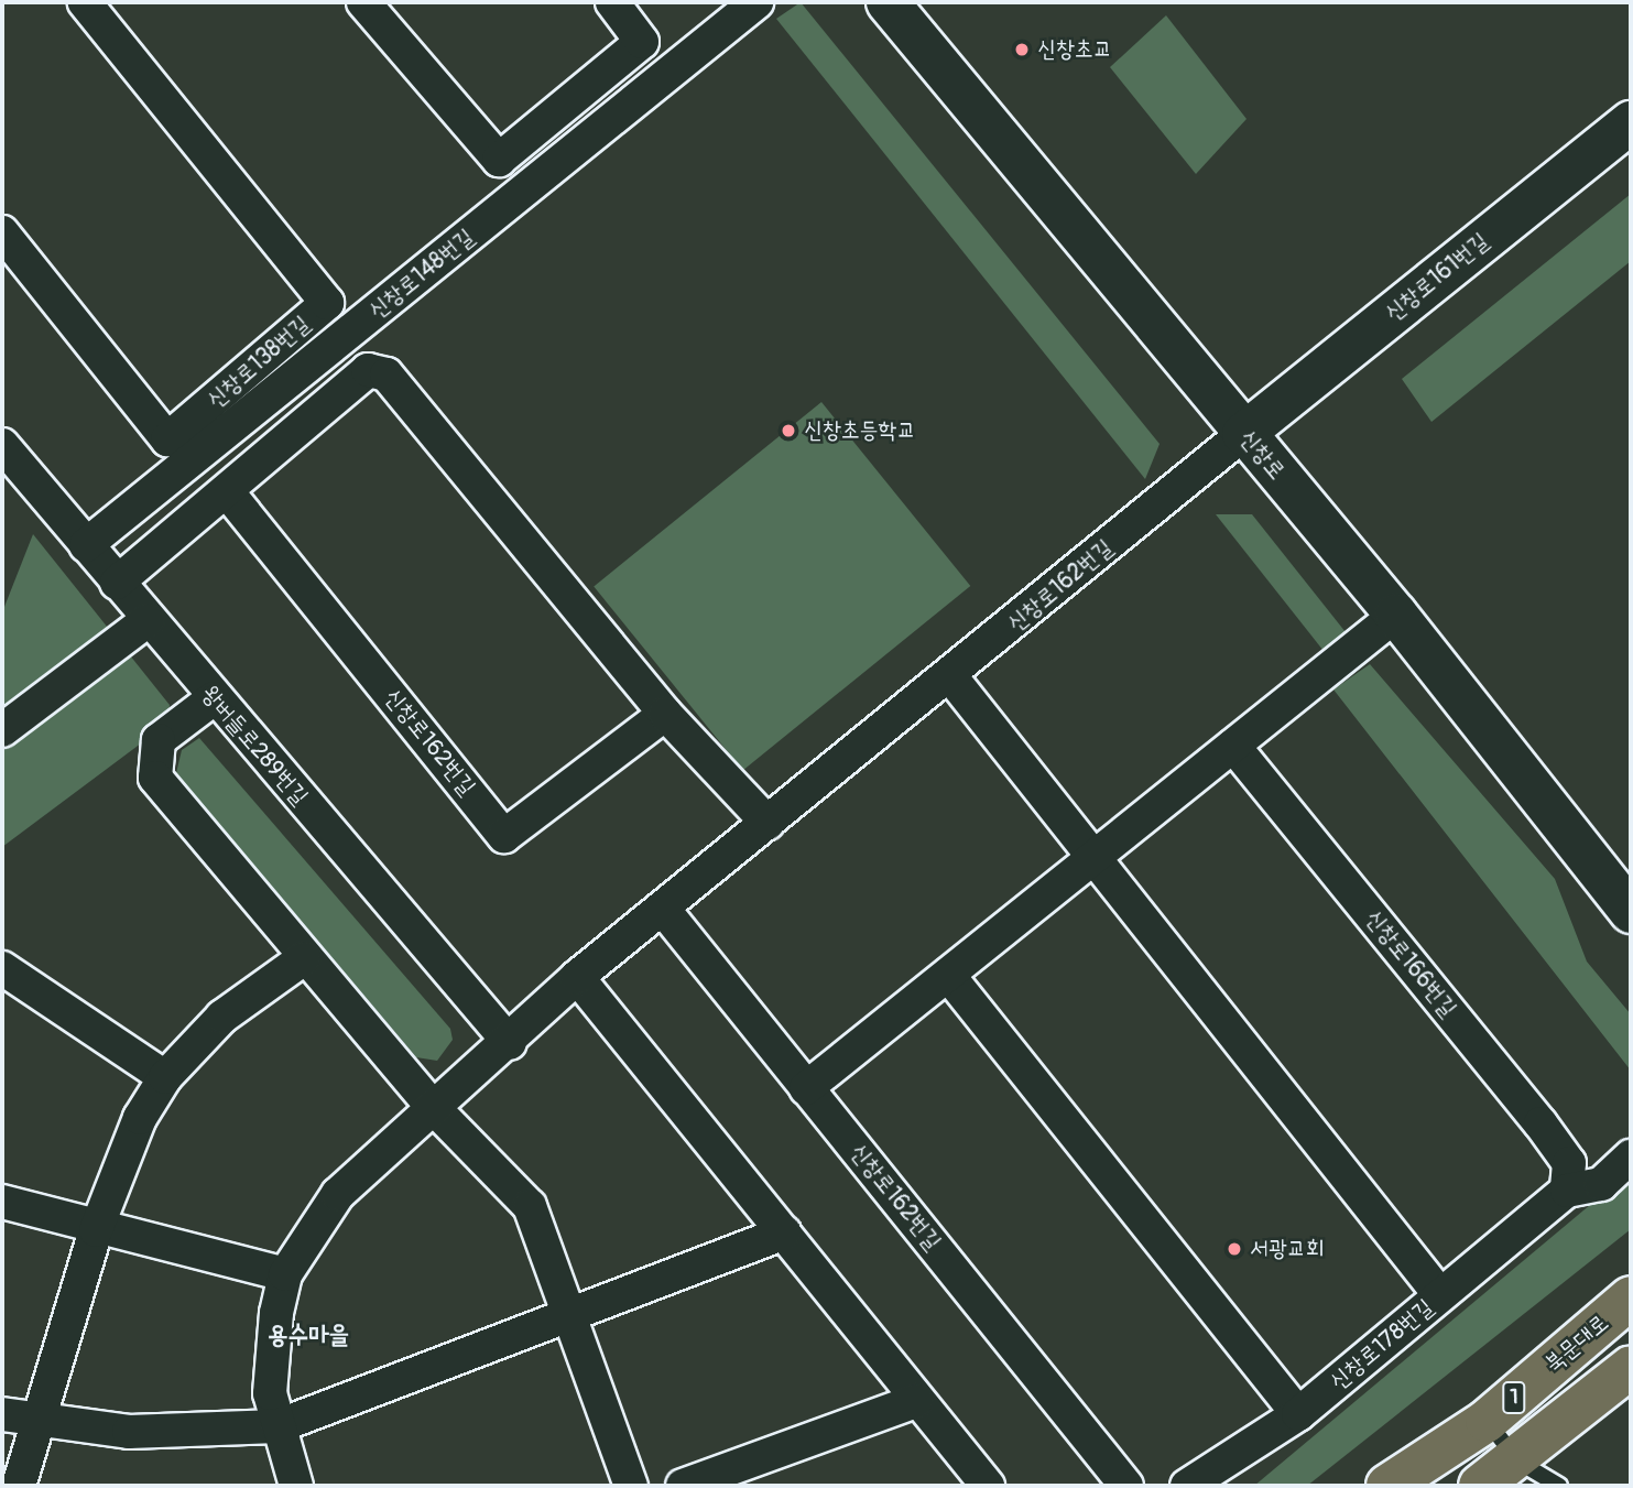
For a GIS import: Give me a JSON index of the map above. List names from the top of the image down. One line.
{"streets":{"main road":["신창로161번길","신창로","북문대로","1"],"street":["신창로148번길","신창로138번길","신창로162번길","왕버들로289번길","신창로166번길","신창로178번길"]},"crossings":[["신창로148번길","왕버들로289번길"],["신창로161번길","신창로"],["신창로161번길","신창로162번길"],["신창로","신창로162번길"],["신창로162번길","왕버들로289번길"],["신창로166번길","신창로178번길"]],"districts":["용수마을"],"places":["신창초교","신창초등학교","서광교회"]}
